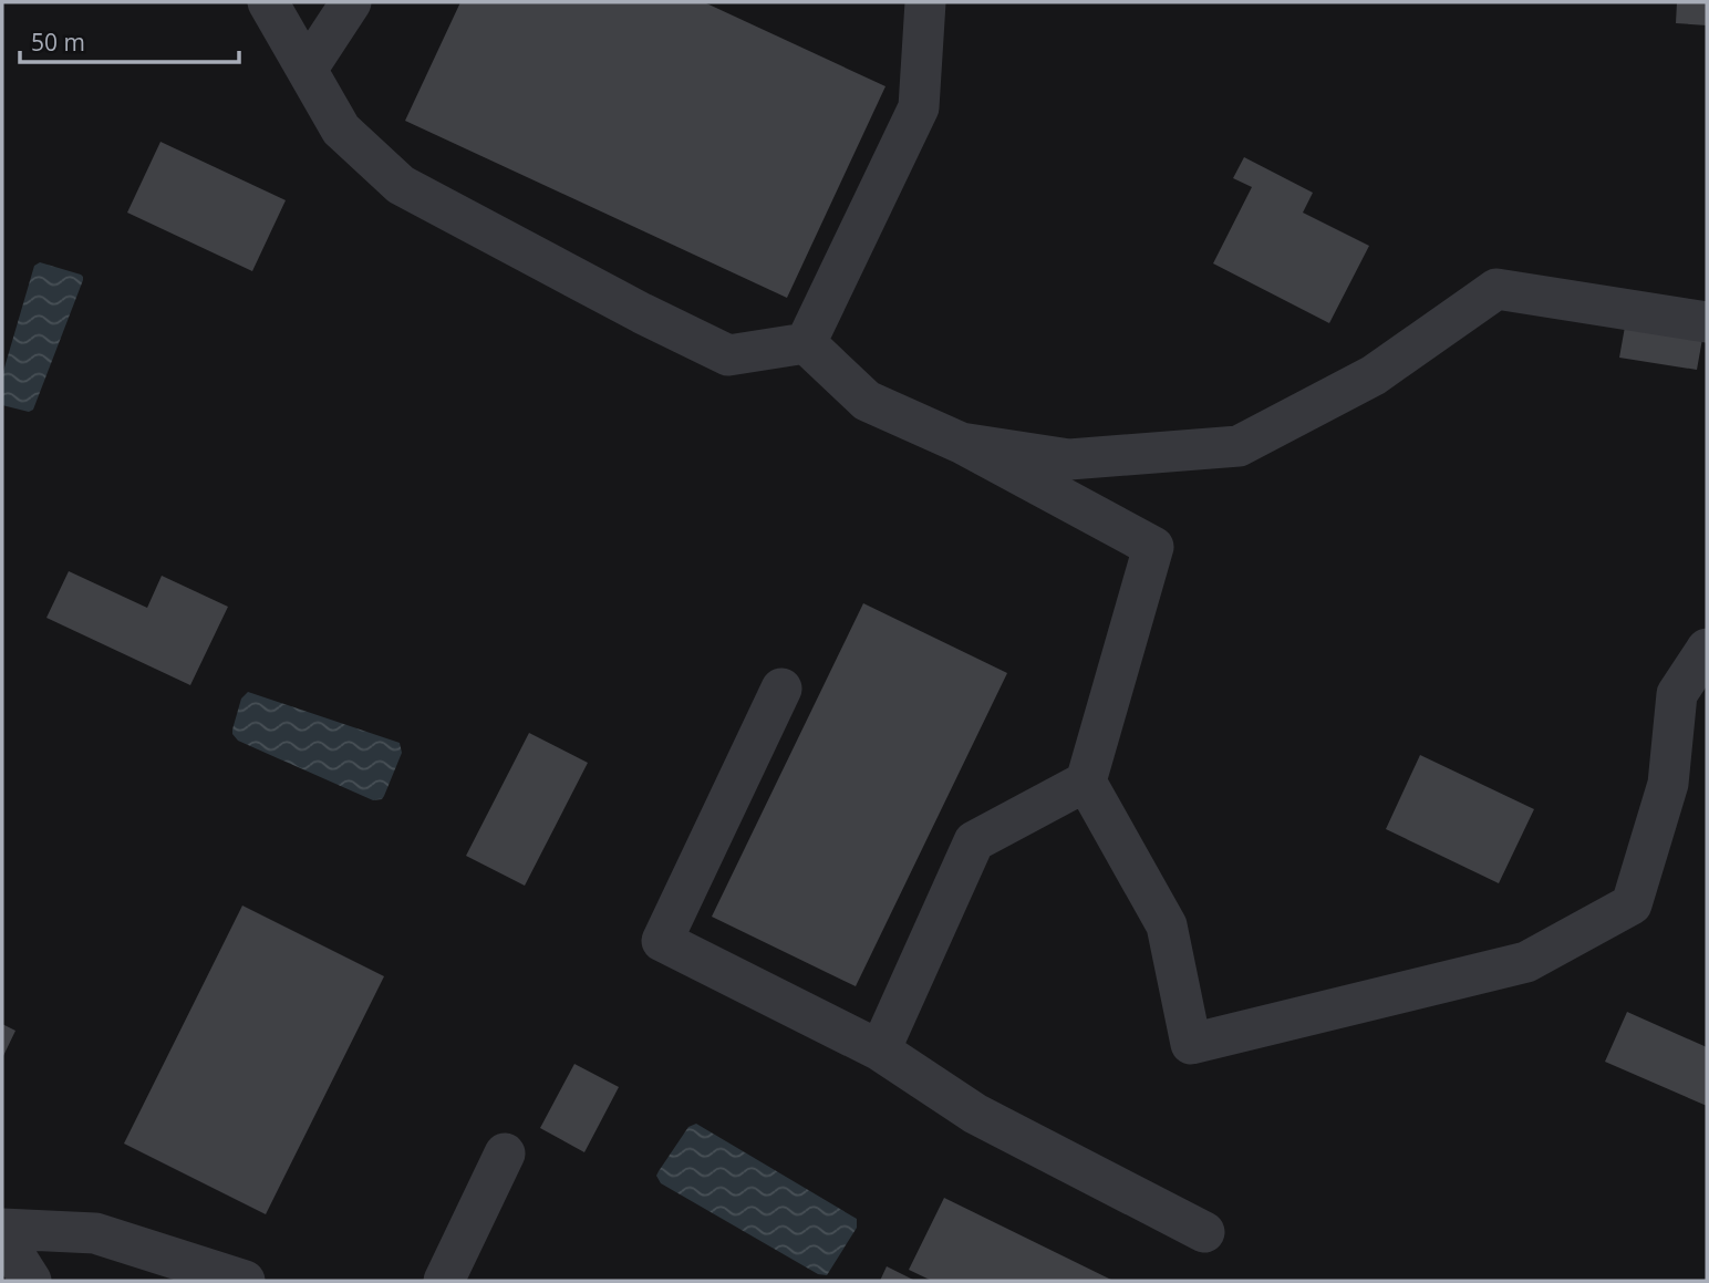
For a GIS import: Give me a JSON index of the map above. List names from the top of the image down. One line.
{"scale_bar":"50 m"}
